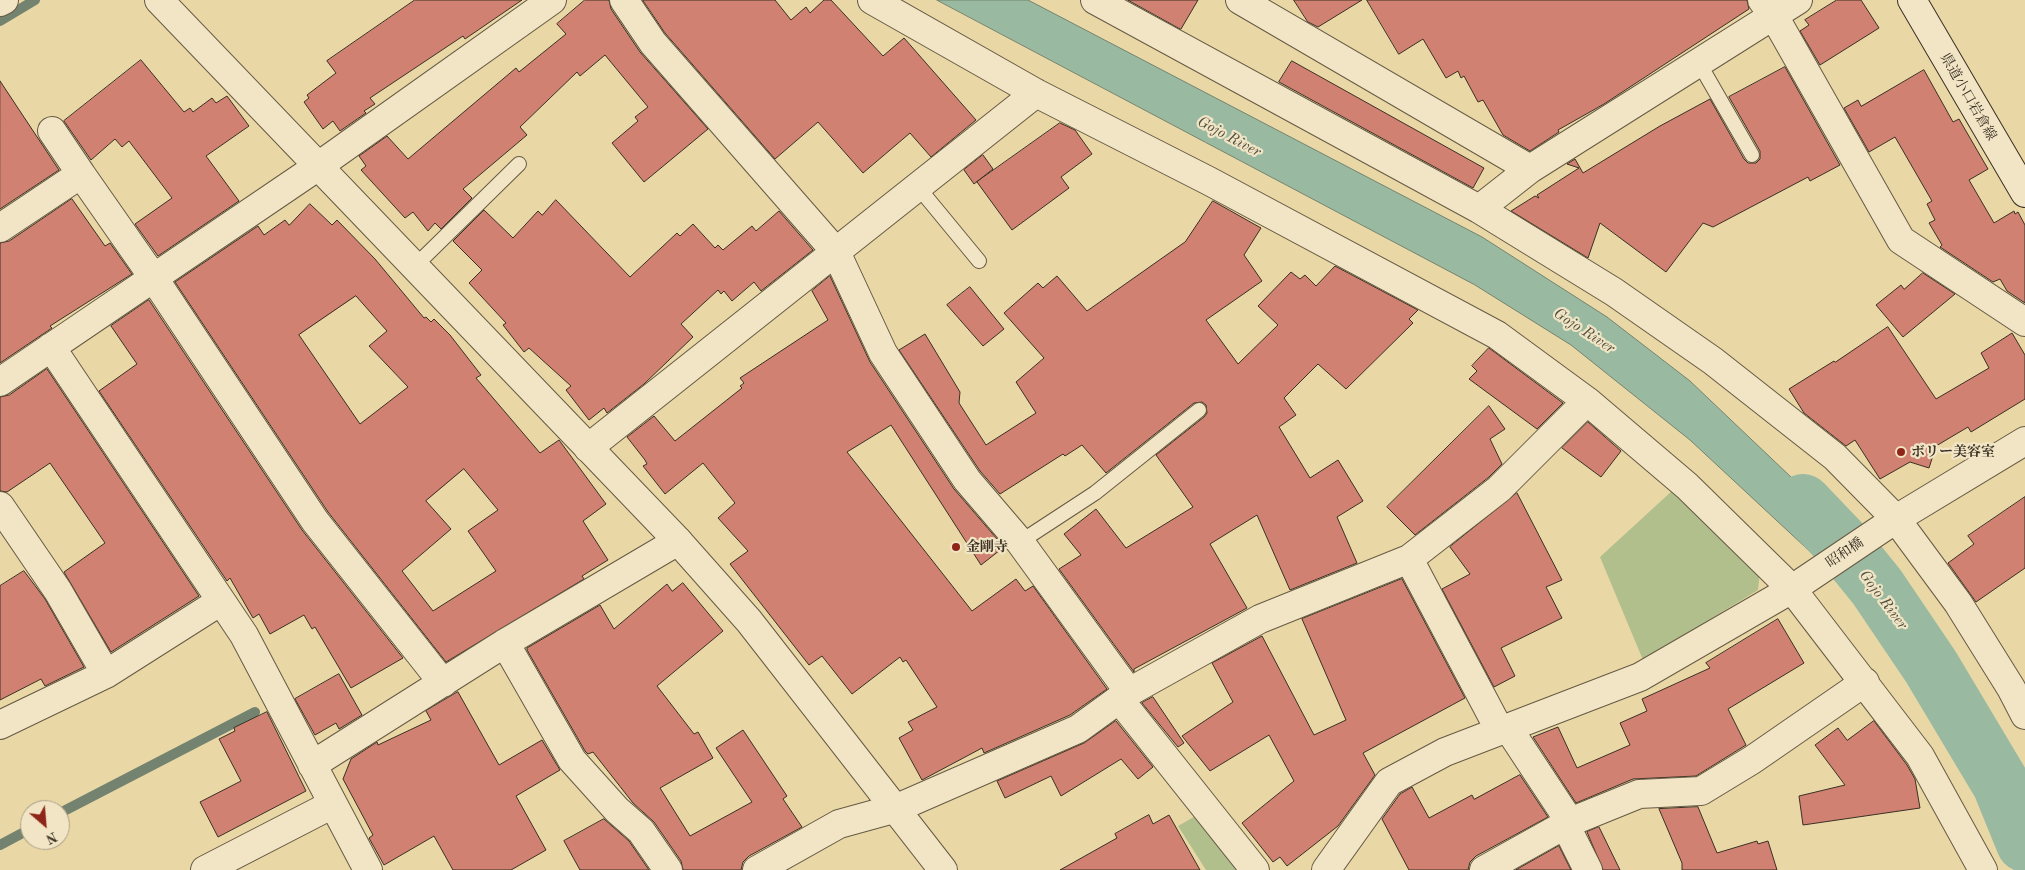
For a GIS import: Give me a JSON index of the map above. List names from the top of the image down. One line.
{"streets":{"street":["県道小口岩倉線","昭和橋"]},"water":["Gojo River"],"places":["ボリー美容室","金剛寺"],"north":"bottom right"}
